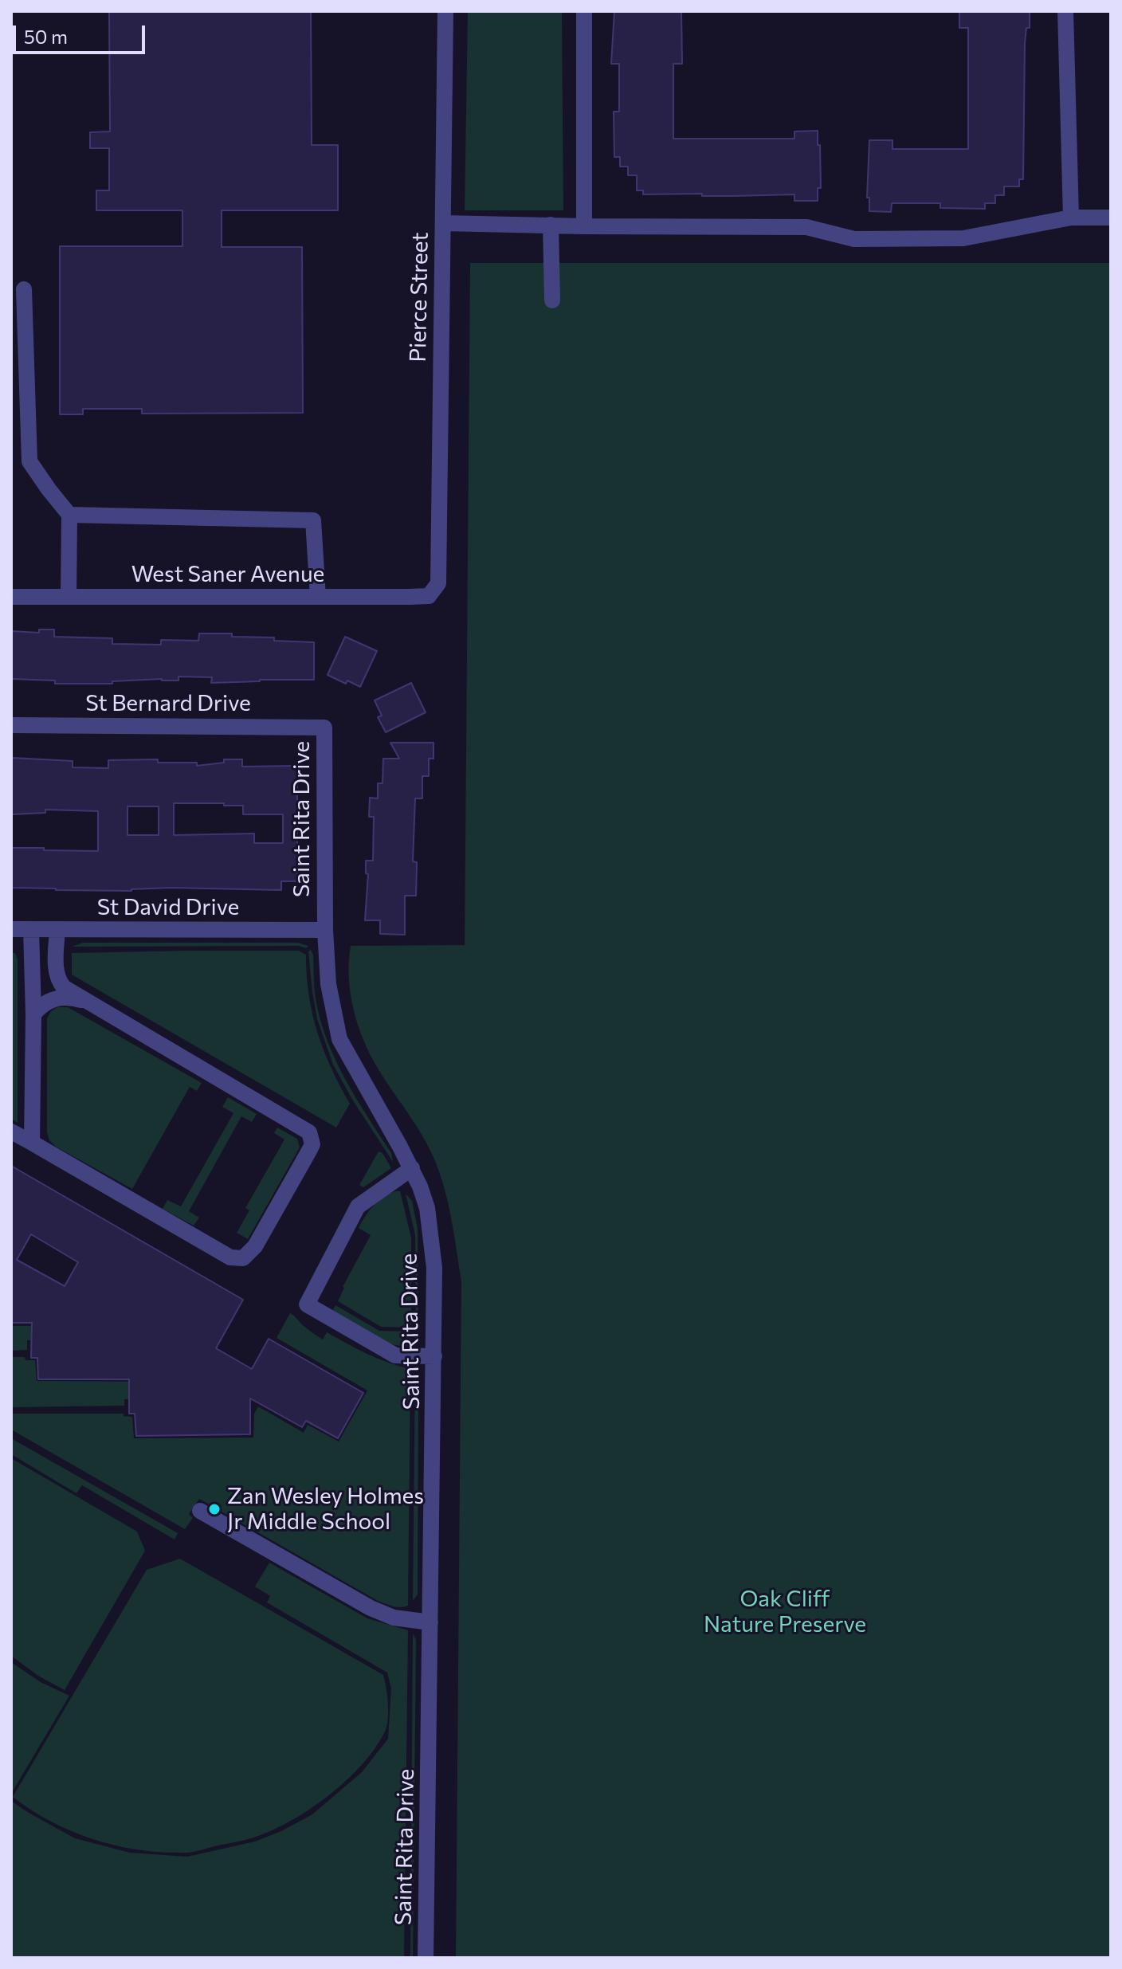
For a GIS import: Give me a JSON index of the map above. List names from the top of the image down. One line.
{"streets":{"street":["Pierce Street","West Saner Avenue","St Bernard Drive","Saint Rita Drive","St David Drive"]},"crossings":[["Pierce Street","West Saner Avenue"],["St Bernard Drive","Saint Rita Drive"],["Saint Rita Drive","St David Drive"]],"parks":["Oak Cliff Nature Preserve"],"places":["Zan Wesley Holmes Jr Middle School"],"scale_bar":"50 m"}
